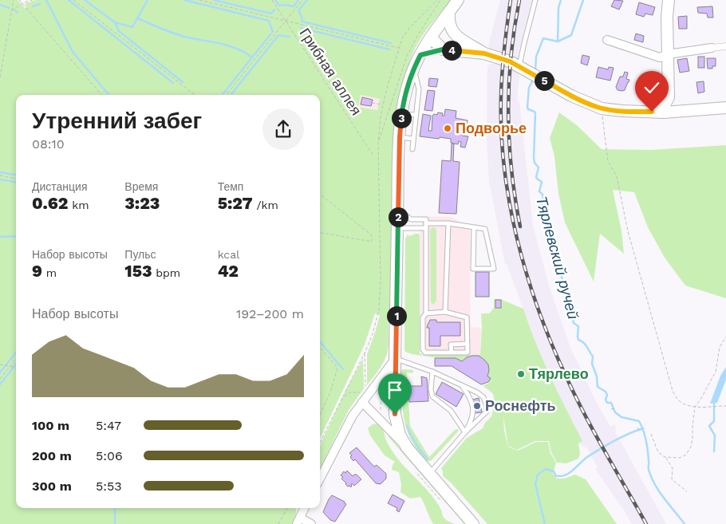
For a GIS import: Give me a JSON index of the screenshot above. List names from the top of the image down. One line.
{"streets":{"path":["Грибная аллея"]},"water":["Тярлевский ручей"],"places":["Подворье","Тярлево","Роснефть"],"page":{"pins":["4","5","3","2","1"],"heading":["Утренний забег","08:10"],"stats":[["Дистанция","0.62 km"],["Время","3:23"],["Темп","5:27 /km"],["Набор высоты","9 m"],["Пульс","153 bpm"],["kcal","42"]],"chart":["Набор высоты","192–200 m"],"list":[{"name":"100 m","note":"5:47"},{"name":"200 m","note":"5:06"},{"name":"300 m","note":"5:53"}]}}
